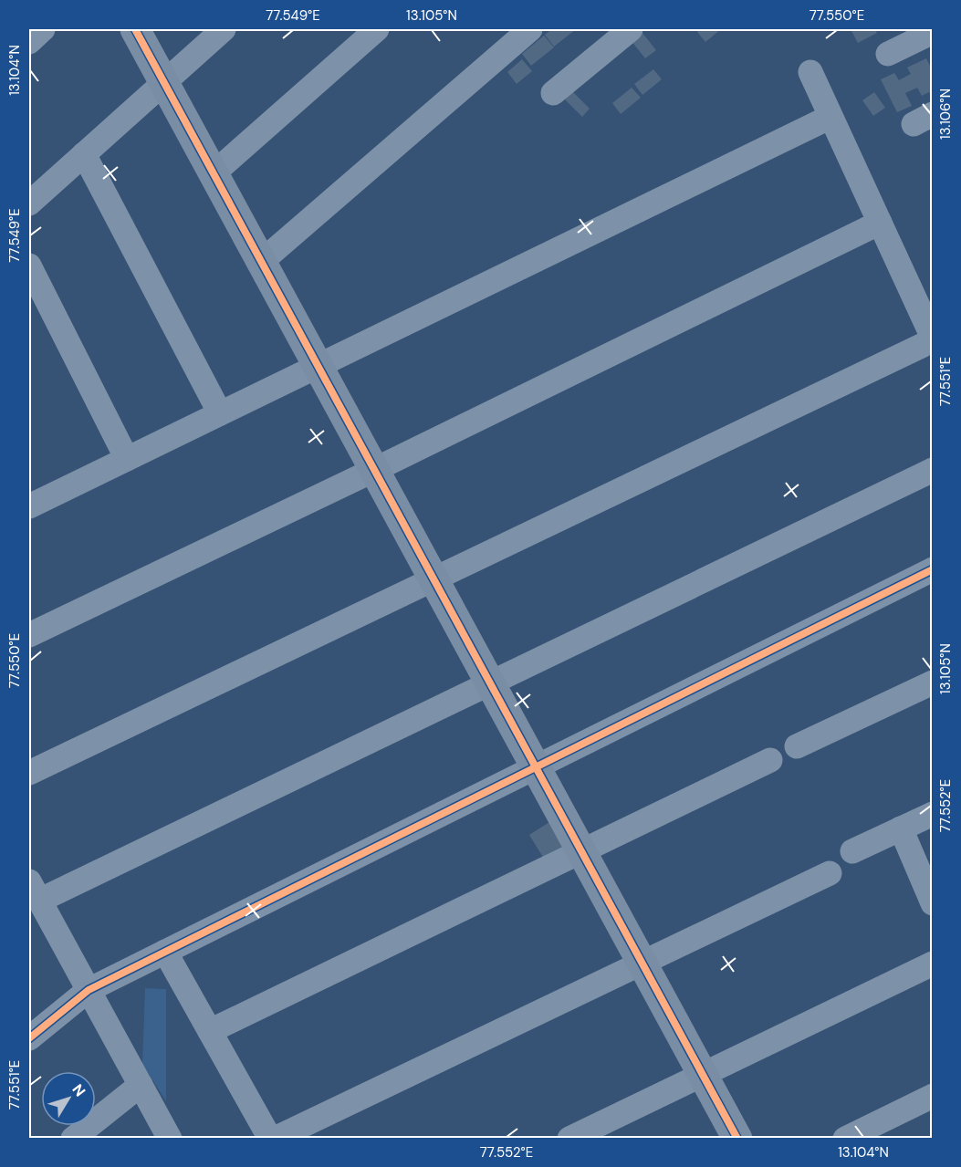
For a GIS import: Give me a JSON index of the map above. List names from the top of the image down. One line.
{"north":"top right","coordinates":["77.549°E","13.105°N","77.550°E","13.104°N","13.106°N","77.551°E","77.552°E"]}
